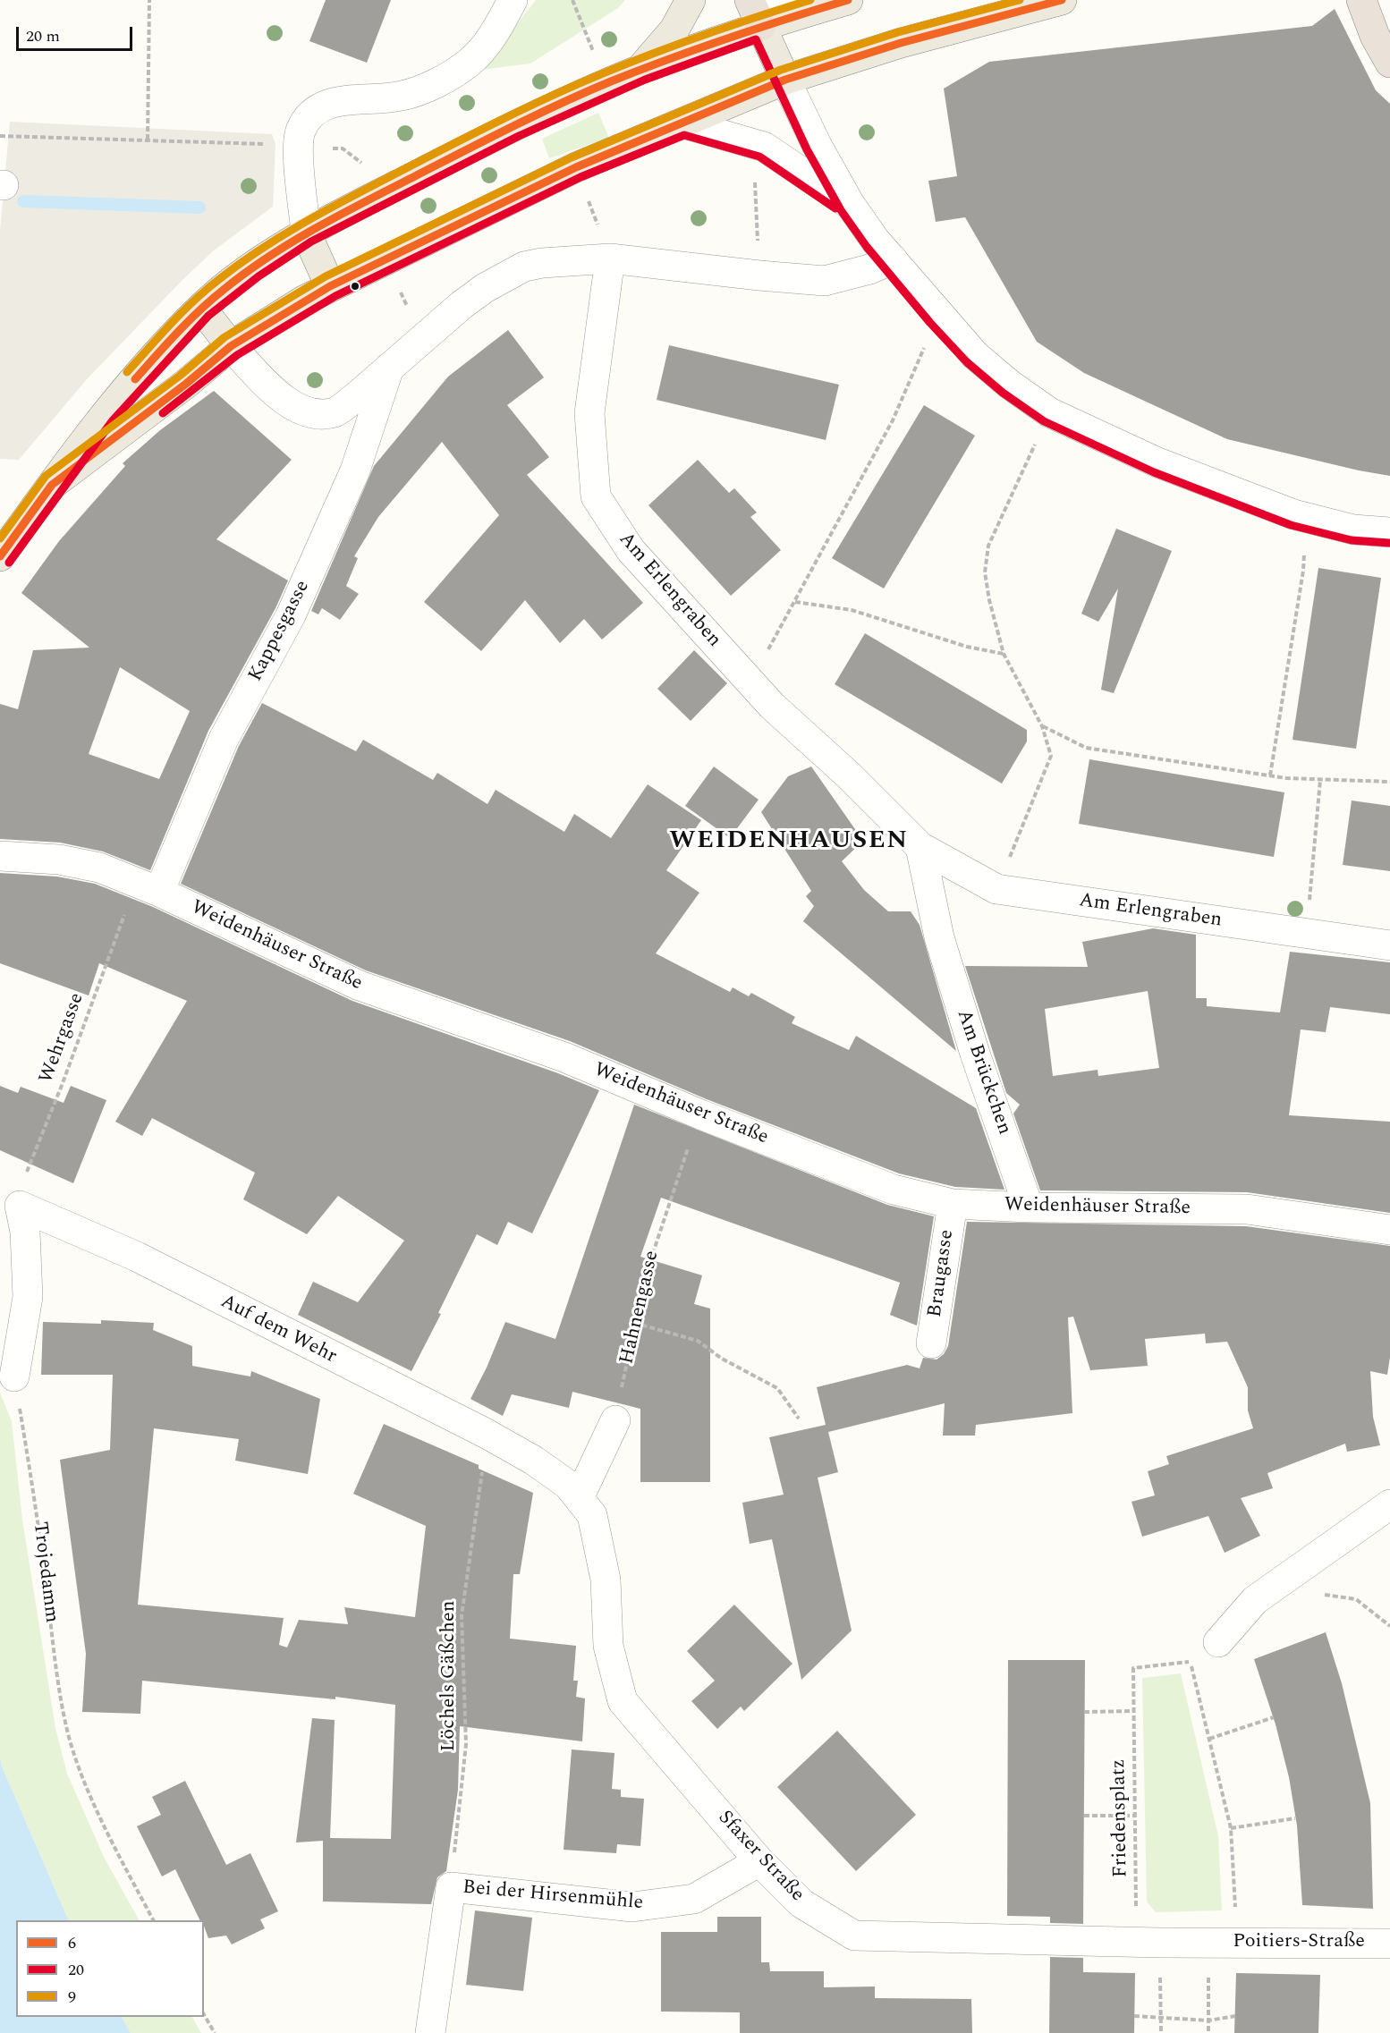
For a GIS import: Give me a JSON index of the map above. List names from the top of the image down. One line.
{"streets":{"street":["Am Erlengraben","Kappesgasse","Weidenhäuser Straße","Am Brückchen","Braugasse","Auf dem Wehr","Sfaxer Straße","Bei der Hirsenmühle","Poitiers-Straße"],"path":["Wehrgasse","Hahnengasse","Trojedamm","Löchels Gäßchen","Friedensplatz"]},"crossings":[["Am Erlengraben","Am Brückchen"],["Kappesgasse","Weidenhäuser Straße"],["Kappesgasse","Wehrgasse"],["Weidenhäuser Straße","Wehrgasse"],["Weidenhäuser Straße","Am Brückchen"],["Weidenhäuser Straße","Braugasse"],["Weidenhäuser Straße","Hahnengasse"],["Wehrgasse","Auf dem Wehr"],["Auf dem Wehr","Löchels Gäßchen"],["Auf dem Wehr","Sfaxer Straße"],["Löchels Gäßchen","Bei der Hirsenmühle"],["Friedensplatz","Sfaxer Straße"],["Sfaxer Straße","Bei der Hirsenmühle"],["Sfaxer Straße","Poitiers-Straße"]],"districts":["WEIDENHAUSEN"],"lines":["transit line 6","transit line 9","transit line 20"],"legend":["6","20","9"],"scale_bar":"20 m"}
